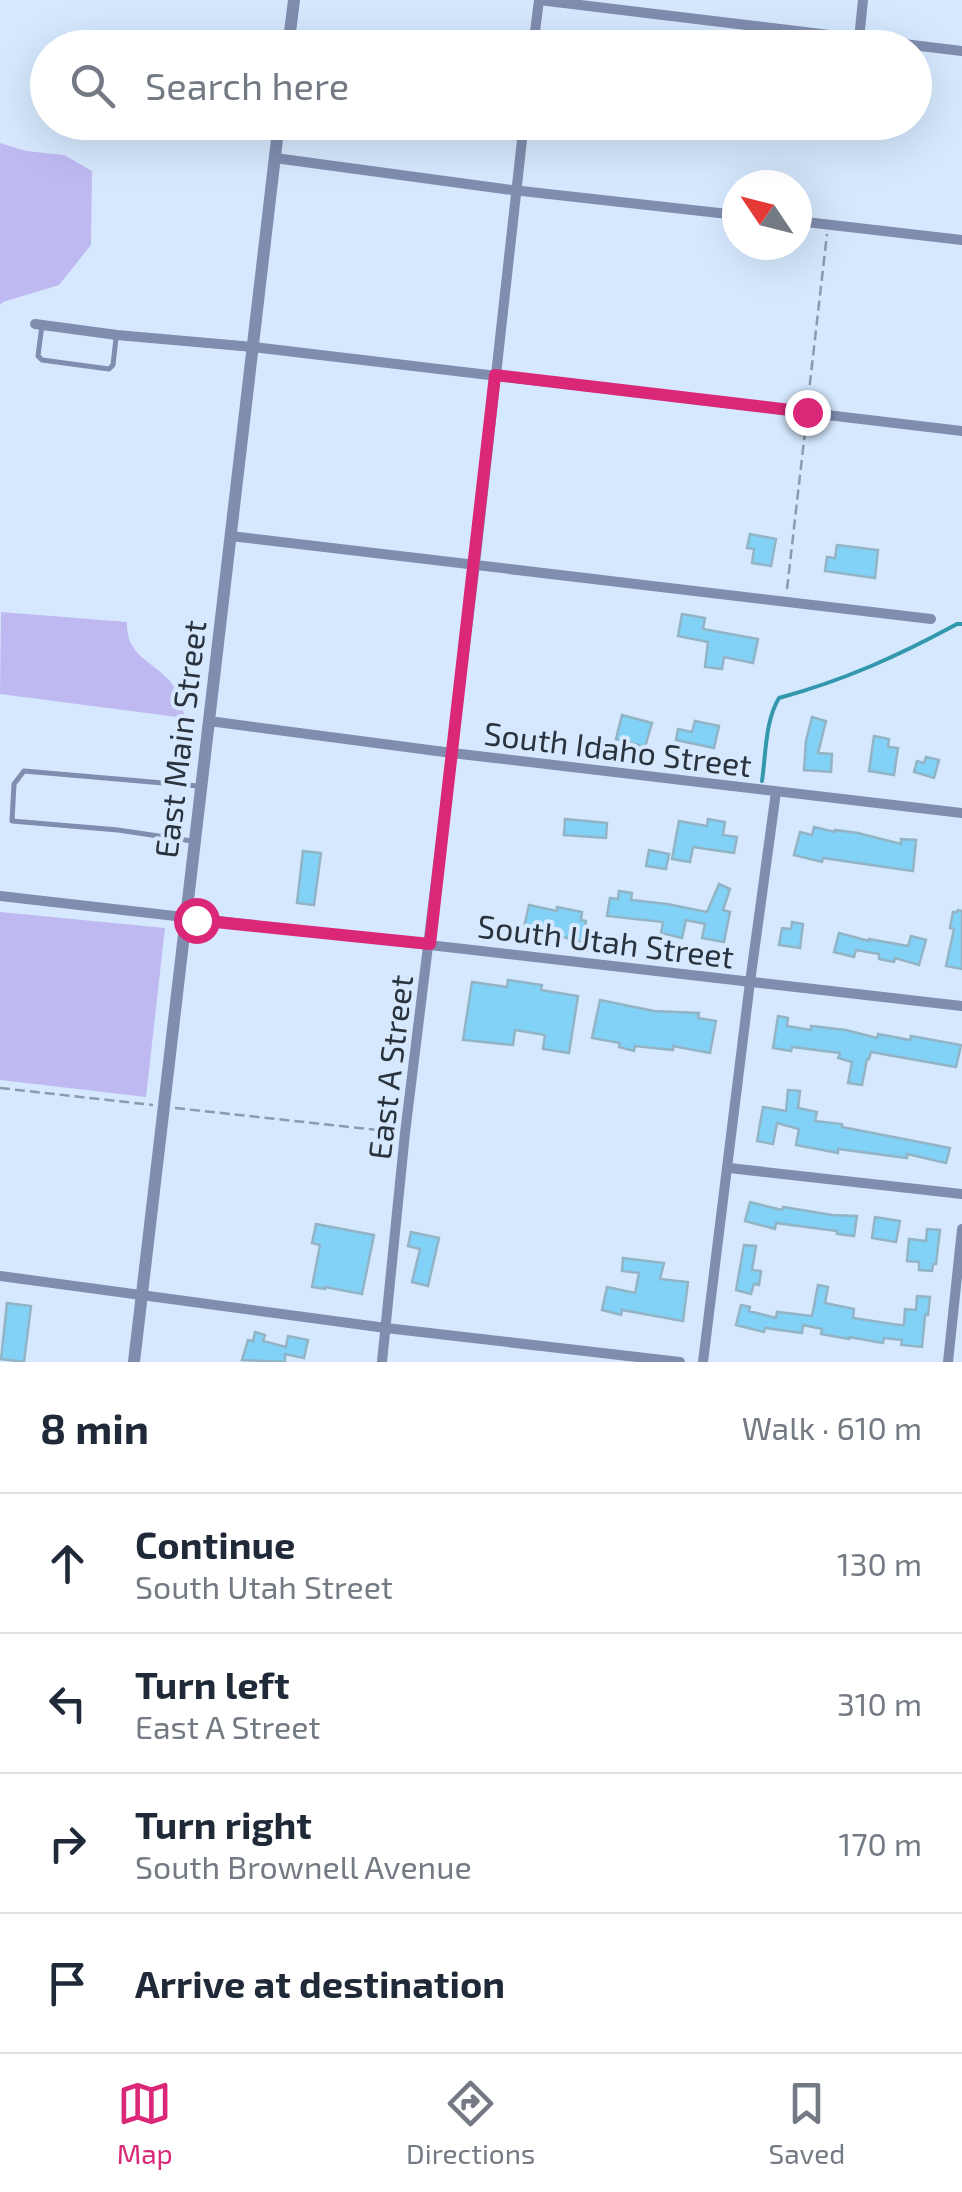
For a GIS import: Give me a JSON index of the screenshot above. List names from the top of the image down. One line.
{"streets":{"street":["East Main Street","South Idaho Street","South Utah Street","East A Street"]},"crossings":[["East Main Street","South Idaho Street"],["East Main Street","South Utah Street"],["South Idaho Street","East A Street"],["South Utah Street","East A Street"]],"north":"top left","page":{"search":"Search here","heading":["8 min","Walk · 610 m"],"list":[["Continue","South Utah Street","130 m"],["Turn left","East A Street","310 m"],["Turn right","South Brownell Avenue","170 m"],"Arrive at destination"],"nav":["Map","Directions","Saved"]}}
